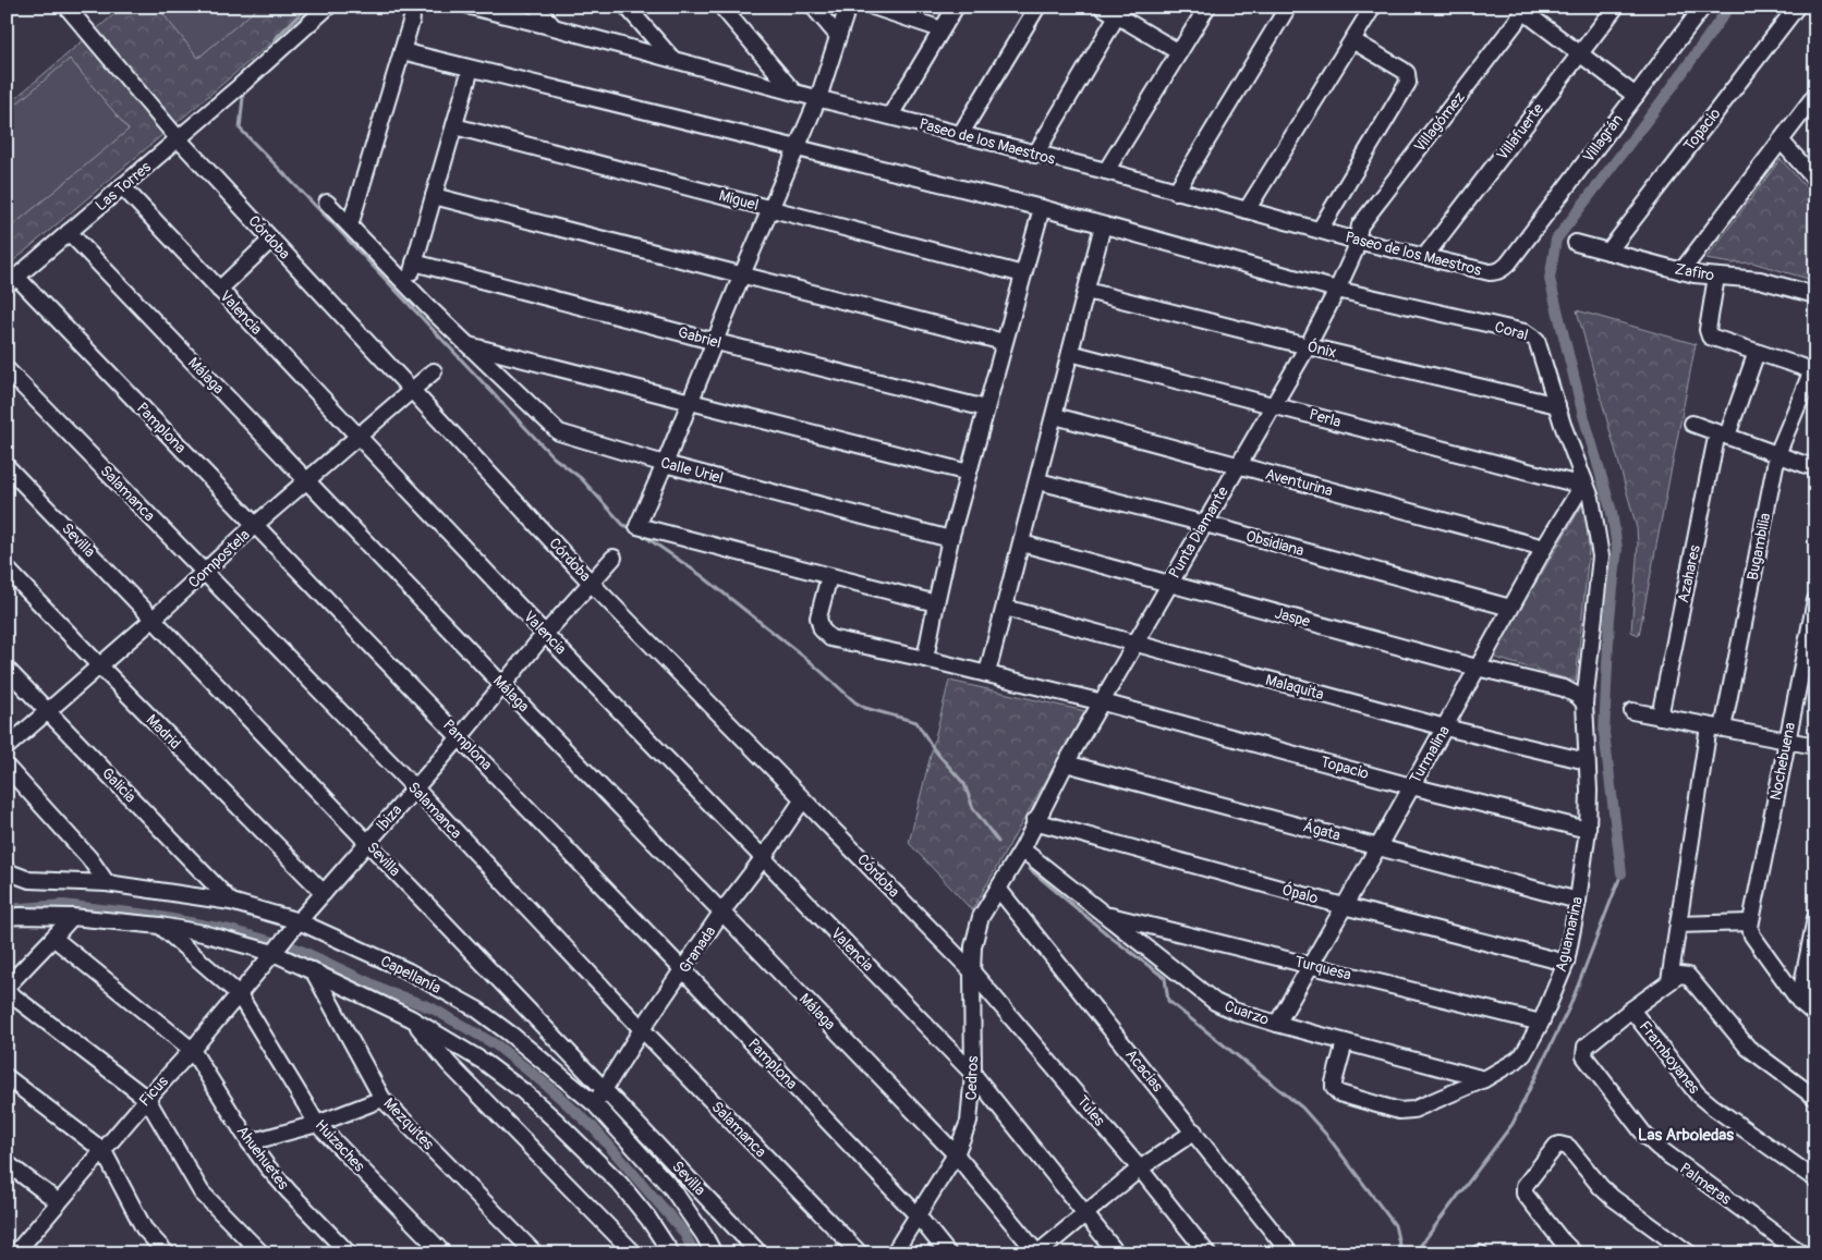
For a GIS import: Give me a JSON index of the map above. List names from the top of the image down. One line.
{"streets":{"street":["Villagómez","Topacio","Villafuerte","Villagrán","Paseo de los Maestros","Las Torres","Miguel","Córdoba","Zafiro","Valencia","Coral","Gabriel","Ónix","Málaga","Perla","Pamplona","Calle Uriel","Aventurina","Salamanca","Punta Diamante","Sevilla","Obsidiana","Bugambilia","Compostela","Azahares","Jaspe","Malaquita","Madrid","Turmalina","Nochebuena","Galicia","Ibiza","Ágata","Ópalo","Aguamarina","Granada","Turquesa","Capellanía","Cuarzo","Framboyanes","Acacias","Cedros","Ficus","Tules","Mezquites","Huizaches","Ahuehuetes","Palmeras"]},"crossings":[["Villagómez","Paseo de los Maestros"],["Villagómez","Punta Diamante"],["Topacio","Zafiro"],["Topacio","Punta Diamante"],["Topacio","Turmalina"],["Topacio","Aguamarina"],["Villafuerte","Paseo de los Maestros"],["Villagrán","Paseo de los Maestros"],["Paseo de los Maestros","Punta Diamante"],["Las Torres","Córdoba"],["Las Torres","Valencia"],["Las Torres","Málaga"],["Las Torres","Pamplona"],["Córdoba","Compostela"],["Córdoba","Ibiza"],["Córdoba","Granada"],["Córdoba","Cedros"],["Córdoba","Tules"],["Valencia","Compostela"],["Valencia","Ibiza"],["Valencia","Granada"],["Valencia","Cedros"],["Coral","Ónix"],["Coral","Perla"],["Coral","Punta Diamante"],["Coral","Turmalina"],["Coral","Aguamarina"],["Ónix","Punta Diamante"],["Málaga","Compostela"],["Málaga","Ibiza"],["Málaga","Granada"],["Málaga","Cedros"],["Perla","Punta Diamante"],["Perla","Turmalina"],["Pamplona","Compostela"],["Pamplona","Ibiza"],["Pamplona","Granada"],["Pamplona","Cedros"],["Aventurina","Punta Diamante"],["Aventurina","Turmalina"],["Salamanca","Compostela"],["Salamanca","Ibiza"],["Salamanca","Granada"],["Punta Diamante","Obsidiana"],["Punta Diamante","Jaspe"],["Punta Diamante","Malaquita"],["Punta Diamante","Ágata"],["Punta Diamante","Ópalo"],["Punta Diamante","Cuarzo"],["Punta Diamante","Cedros"],["Sevilla","Compostela"],["Sevilla","Ibiza"],["Sevilla","Granada"],["Obsidiana","Turmalina"],["Compostela","Madrid"],["Compostela","Galicia"],["Jaspe","Turmalina"],["Jaspe","Aguamarina"],["Malaquita","Turmalina"],["Malaquita","Aguamarina"],["Madrid","Ibiza"],["Turmalina","Ágata"],["Turmalina","Ópalo"],["Turmalina","Turquesa"],["Turmalina","Cuarzo"],["Galicia","Capellanía"],["Ibiza","Capellanía"],["Ibiza","Ficus"],["Ágata","Aguamarina"],["Ópalo","Aguamarina"],["Aguamarina","Turquesa"],["Aguamarina","Cuarzo"],["Granada","Capellanía"],["Turquesa","Cuarzo"],["Capellanía","Ficus"],["Cuarzo","Cedros"],["Framboyanes","Palmeras"],["Acacias","Cedros"],["Cedros","Tules"],["Ficus","Huizaches"],["Ficus","Ahuehuetes"]],"districts":["Las Arboledas"]}
